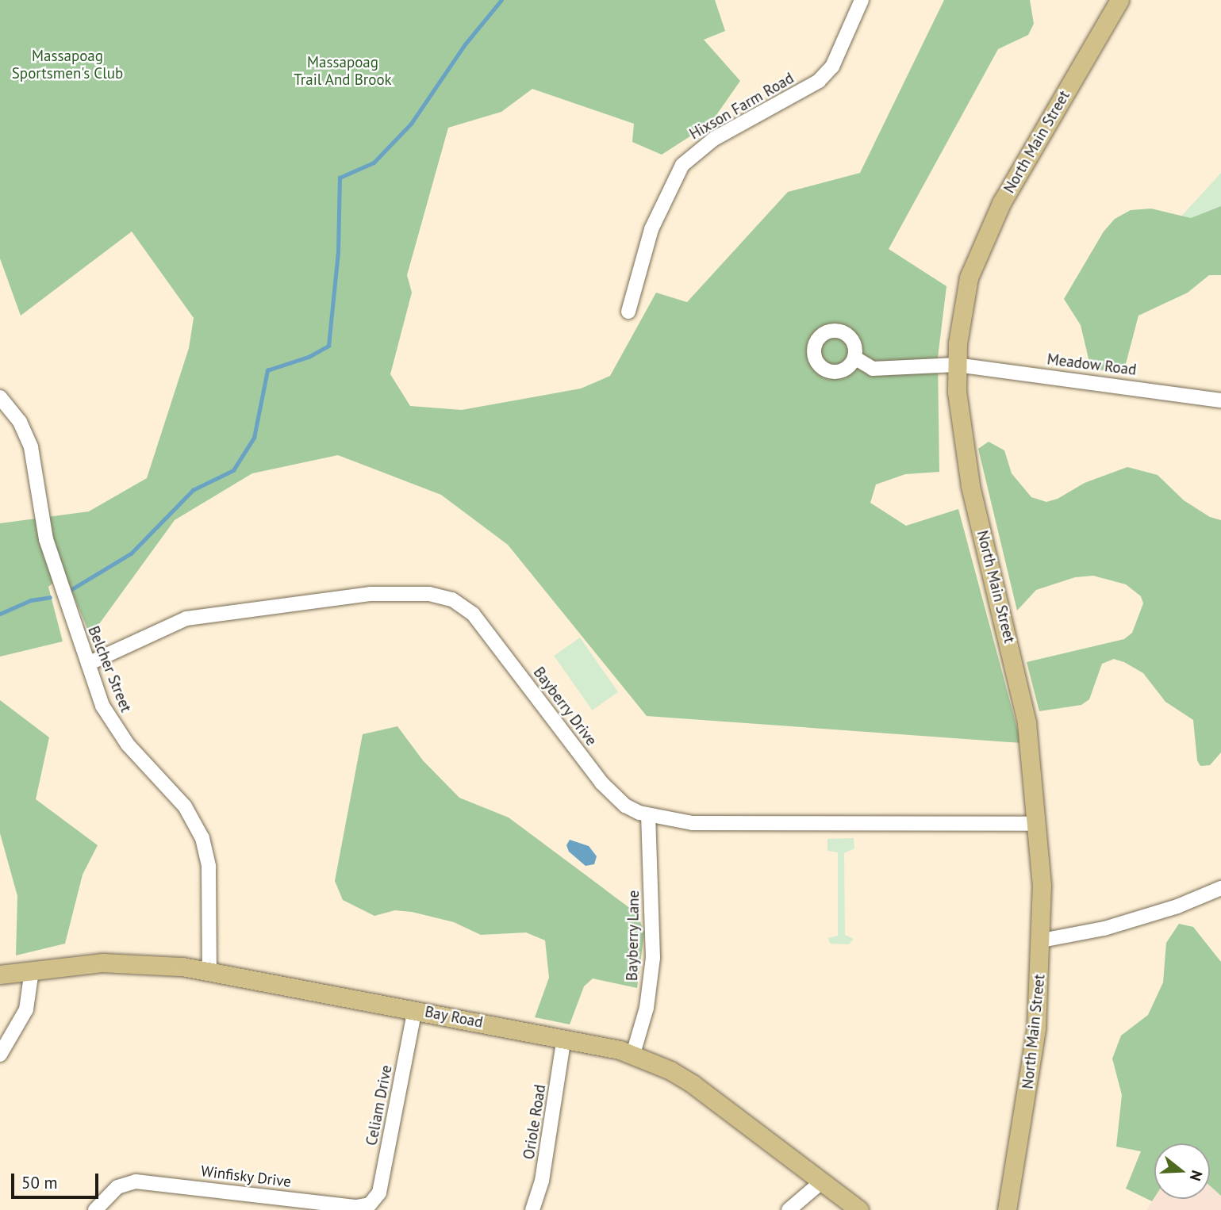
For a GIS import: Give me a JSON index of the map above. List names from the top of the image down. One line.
{"streets":{"main road":["North Main Street","Bay Road"],"street":["Hixson Farm Road","Meadow Road","Belcher Street","Bayberry Drive","Bayberry Lane","Celiam Drive","Oriole Road","Winfisky Drive"]},"crossings":[["North Main Street","Meadow Road"],["North Main Street","Bayberry Drive"],["Belcher Street","Bayberry Drive"],["Belcher Street","Bay Road"],["Bayberry Drive","Bayberry Lane"],["Bayberry Lane","Bay Road"],["Bay Road","Celiam Drive"],["Bay Road","Oriole Road"],["Celiam Drive","Winfisky Drive"]],"parks":["Massapoag Sportsmen's Club","Massapoag Trail And Brook"],"scale_bar":"50 m","north":"right"}
